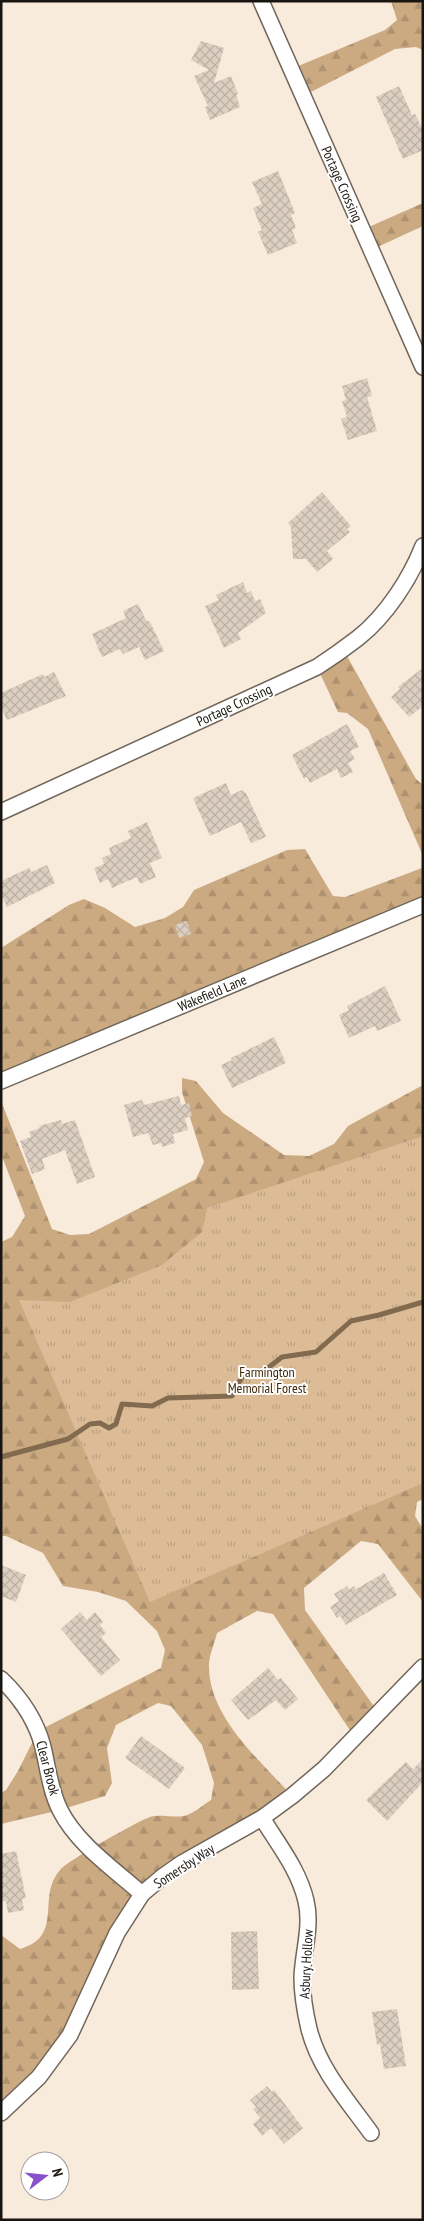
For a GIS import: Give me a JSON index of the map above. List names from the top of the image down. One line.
{"streets":{"street":["Portage Crossing","Wakefield Lane","Clear Brook","Somersby Way","Asbury Hollow"]},"crossings":[["Clear Brook","Somersby Way"],["Somersby Way","Asbury Hollow"]],"parks":["Farmington Memorial Forest"],"north":"right"}
